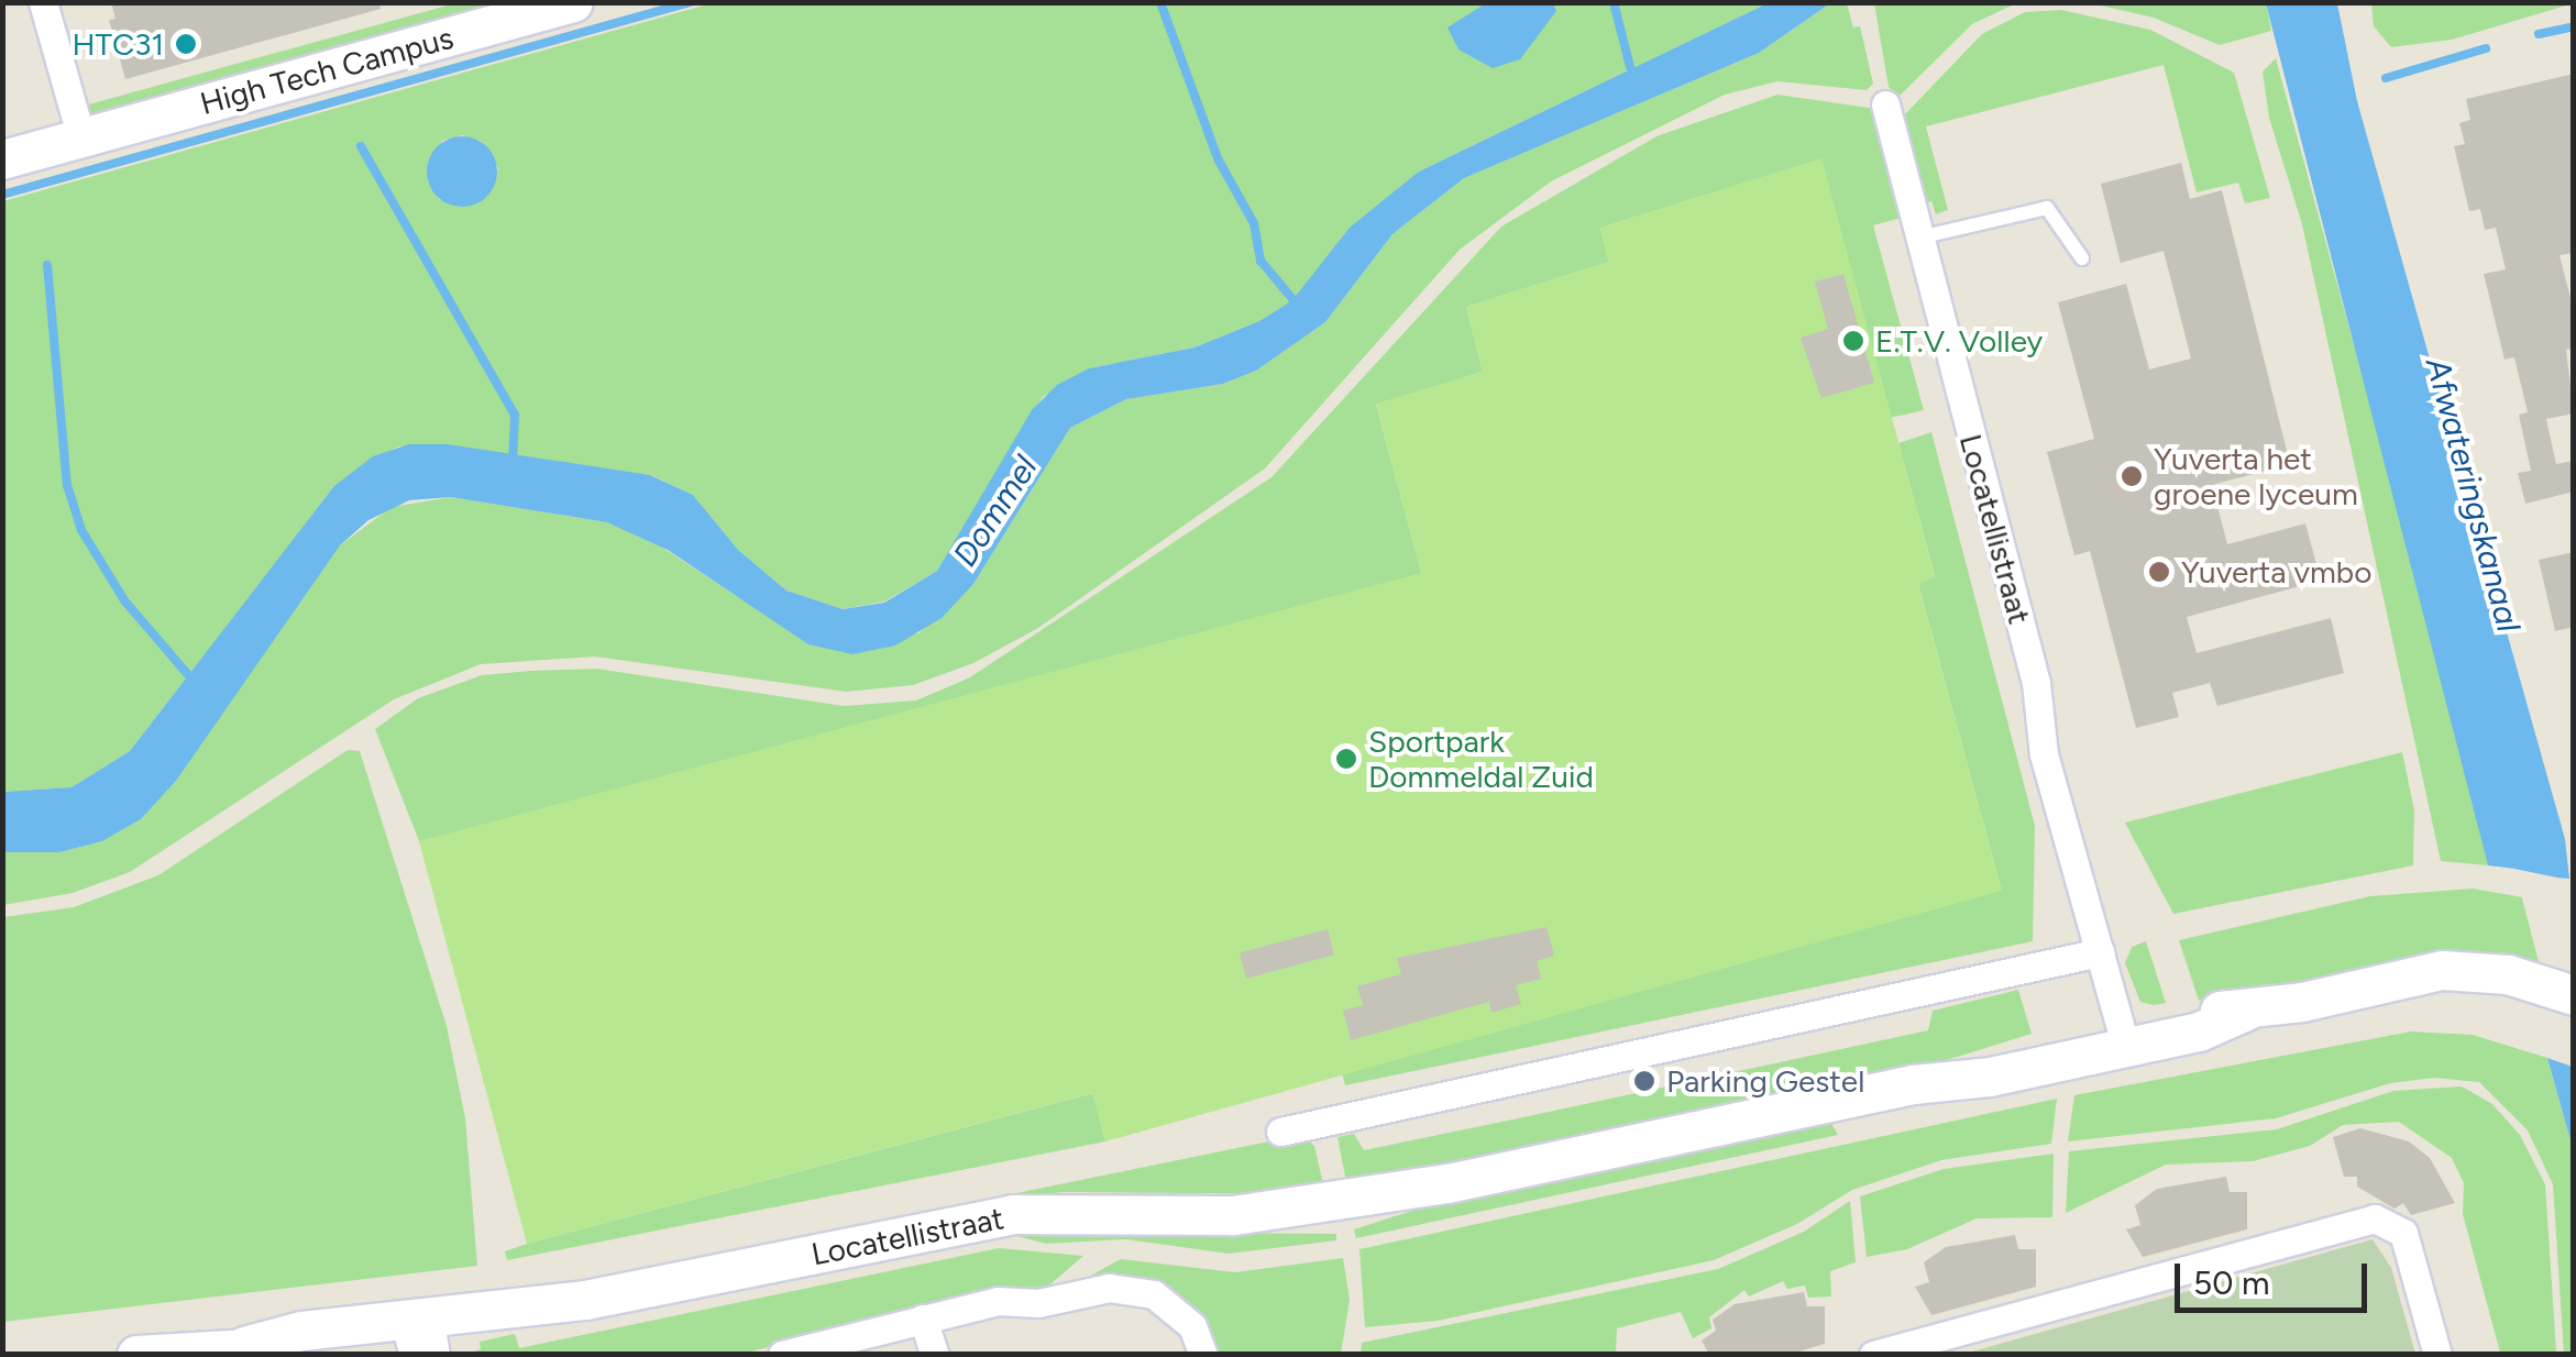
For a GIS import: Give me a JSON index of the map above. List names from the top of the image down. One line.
{"streets":{"main road":["High Tech Campus","Locatellistraat"]},"water":["Afwateringskanaal","Dommel"],"places":["HTC31","E.T.V. Volley","Yuverta het groene lyceum","Yuverta vmbo","Sportpark Dommeldal Zuid","Parking Gestel"],"scale_bar":"50 m"}
